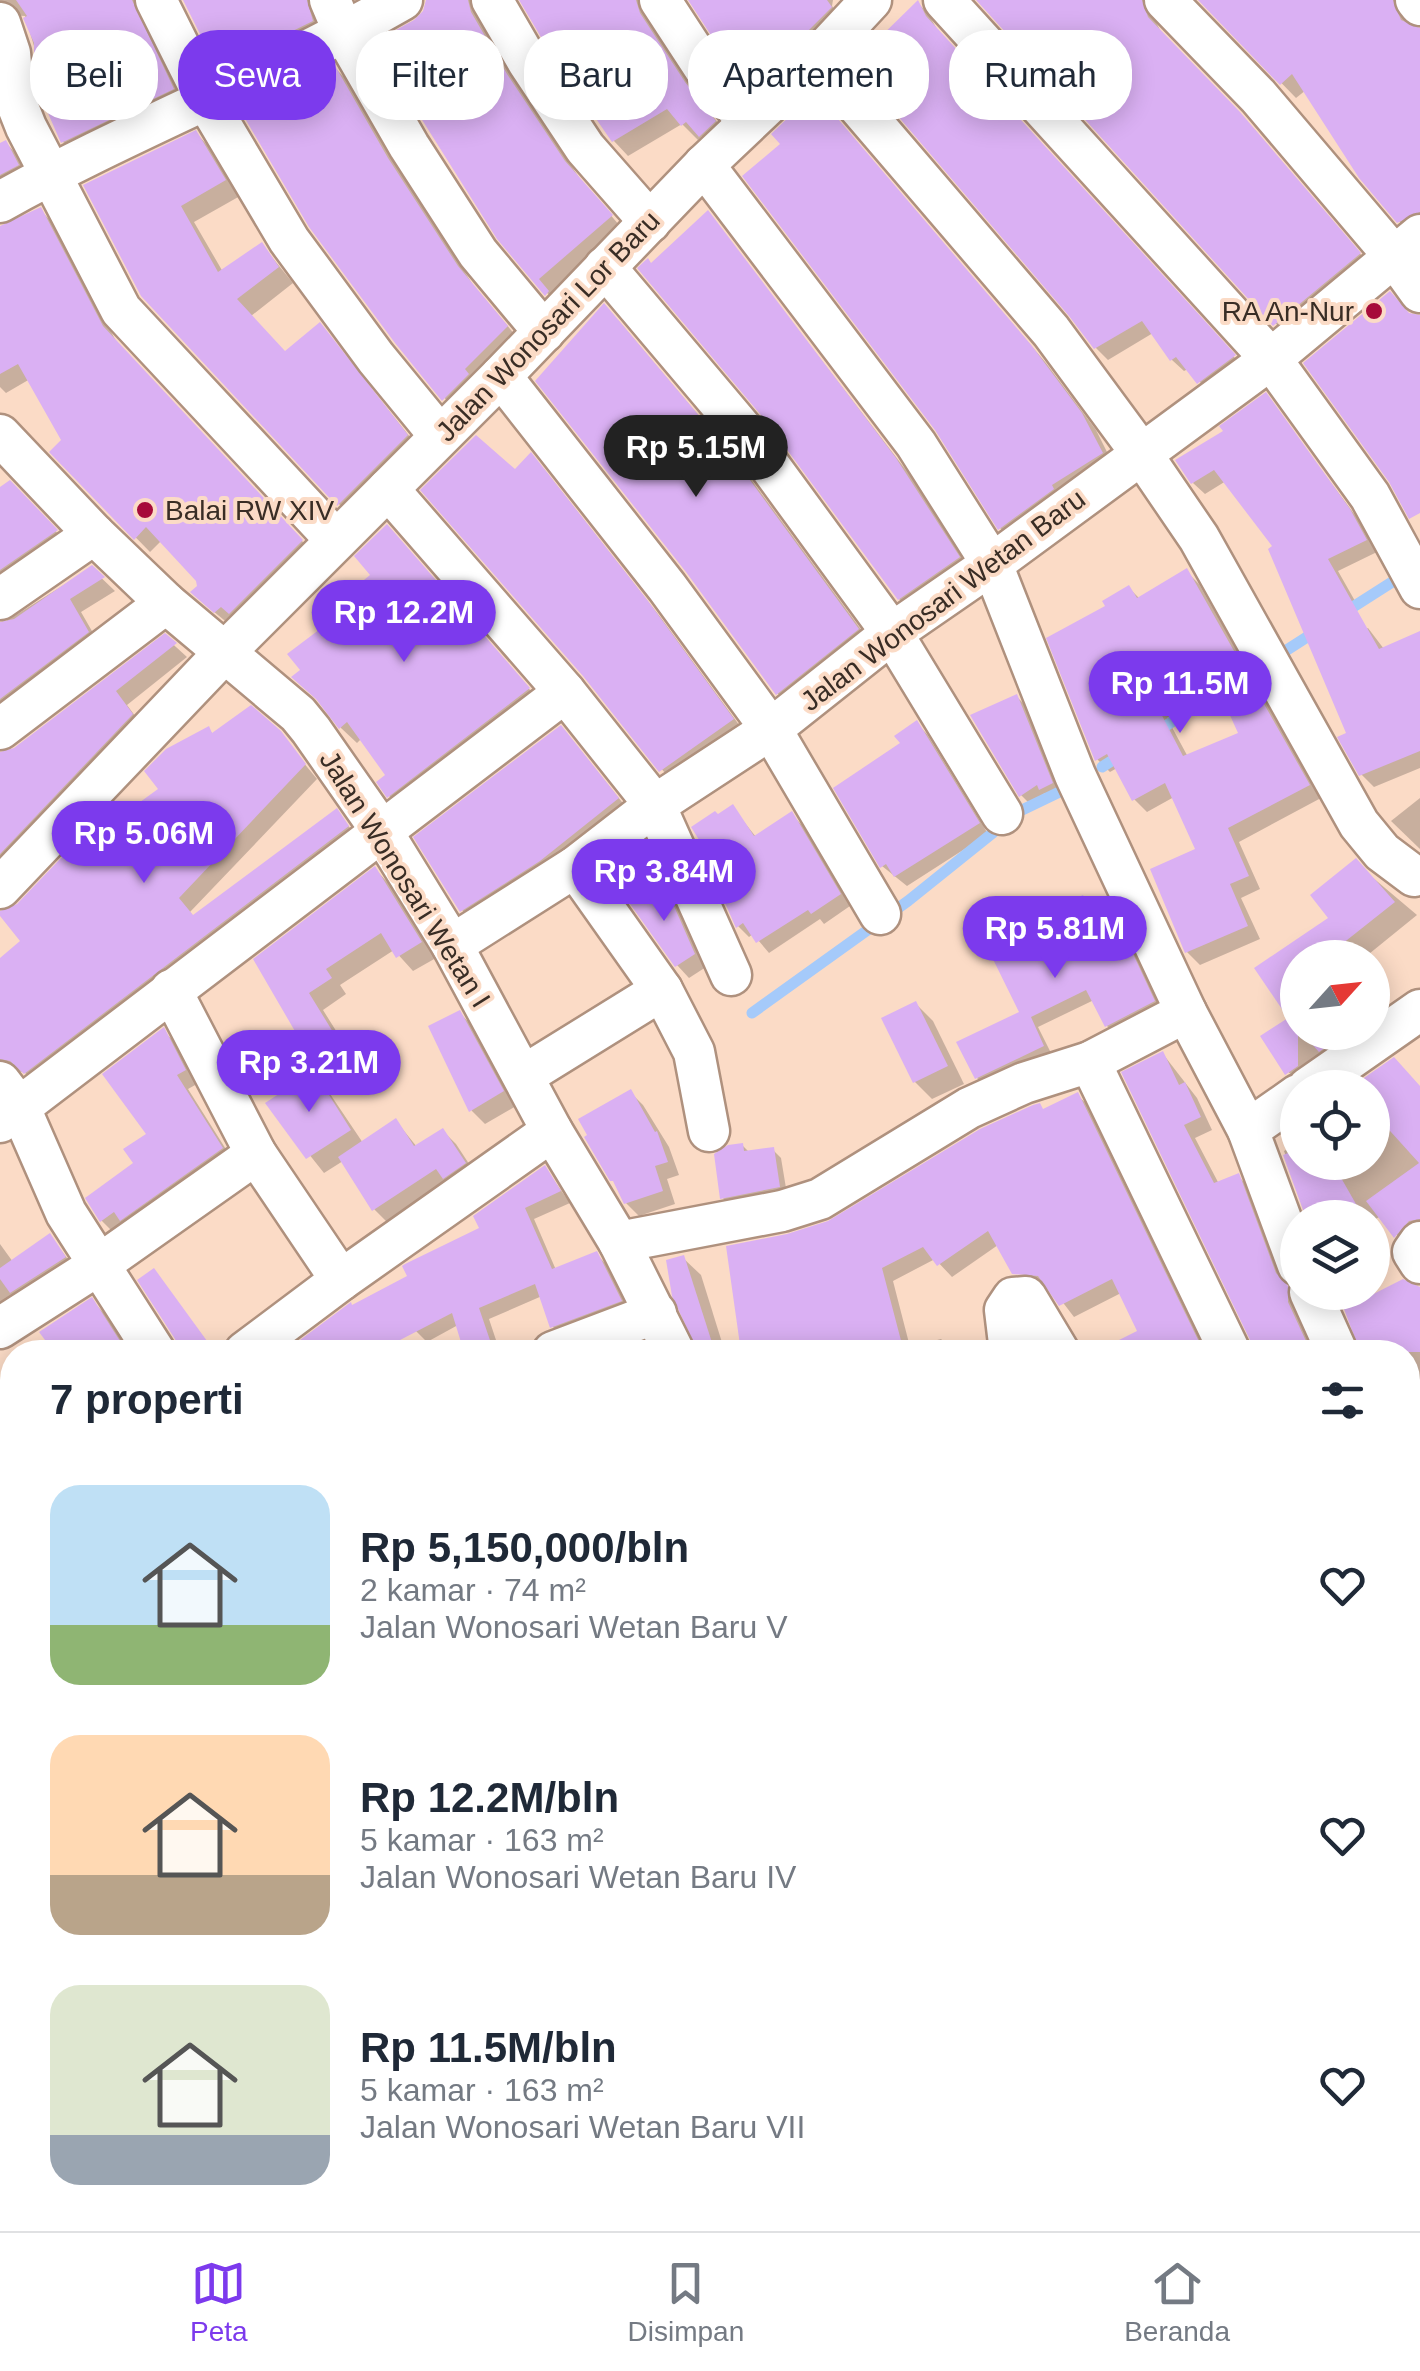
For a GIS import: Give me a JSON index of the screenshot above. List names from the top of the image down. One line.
{"streets":{"street":["Jalan Wonosari Lor Baru","Jalan Wonosari Wetan Baru","Jalan Wonosari Wetan I"]},"crossings":[["Jalan Wonosari Lor Baru","Jalan Wonosari Wetan I"],["Jalan Wonosari Wetan Baru","Jalan Wonosari Wetan I"]],"places":["RA An-Nur","Balai RW XIV"],"north":"top right","page":{"chip":["Beli","Sewa","Filter","Baru","Apartemen","Rumah"],"price":["Rp 5.15M","Rp 12.2M","Rp 11.5M","Rp 5.06M","Rp 3.84M","Rp 5.81M","Rp 3.21M"],"heading":"7 properti","list":[{"name":"Rp 5,150,000/bln","note":"2 kamar · 74 m² · Jalan Wonosari Wetan Baru V"},{"name":"Rp 12.2M/bln","note":"5 kamar · 163 m² · Jalan Wonosari Wetan Baru IV"},{"name":"Rp 11.5M/bln","note":"5 kamar · 163 m² · Jalan Wonosari Wetan Baru VII"}],"tabs":["Peta","Disimpan","Beranda"]}}
